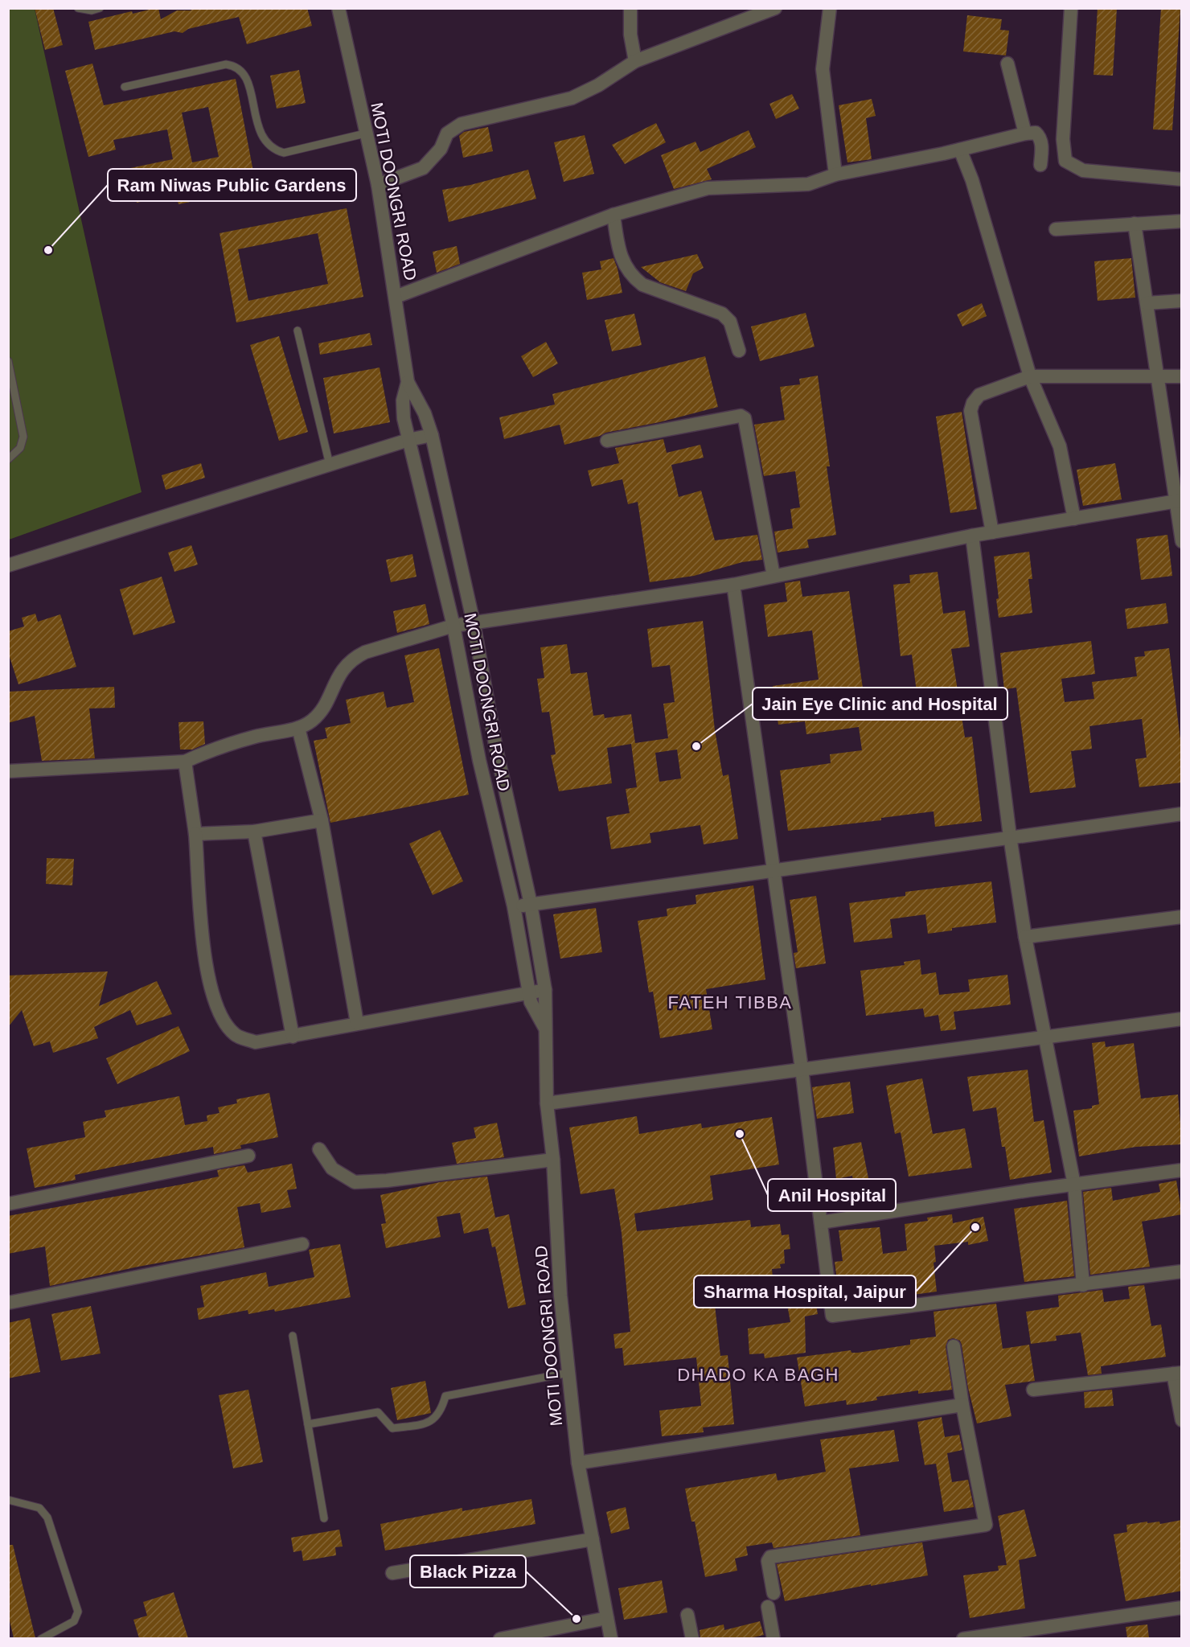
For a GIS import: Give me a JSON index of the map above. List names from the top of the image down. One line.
{"streets":{"street":["MOTI DOONGRI ROAD"]},"districts":["FATEH TIBBA","DHADO KA BAGH"],"places":["Ram Niwas Public Gardens","Jain Eye Clinic and Hospital","Anil Hospital","Sharma Hospital, Jaipur","Black Pizza"]}
